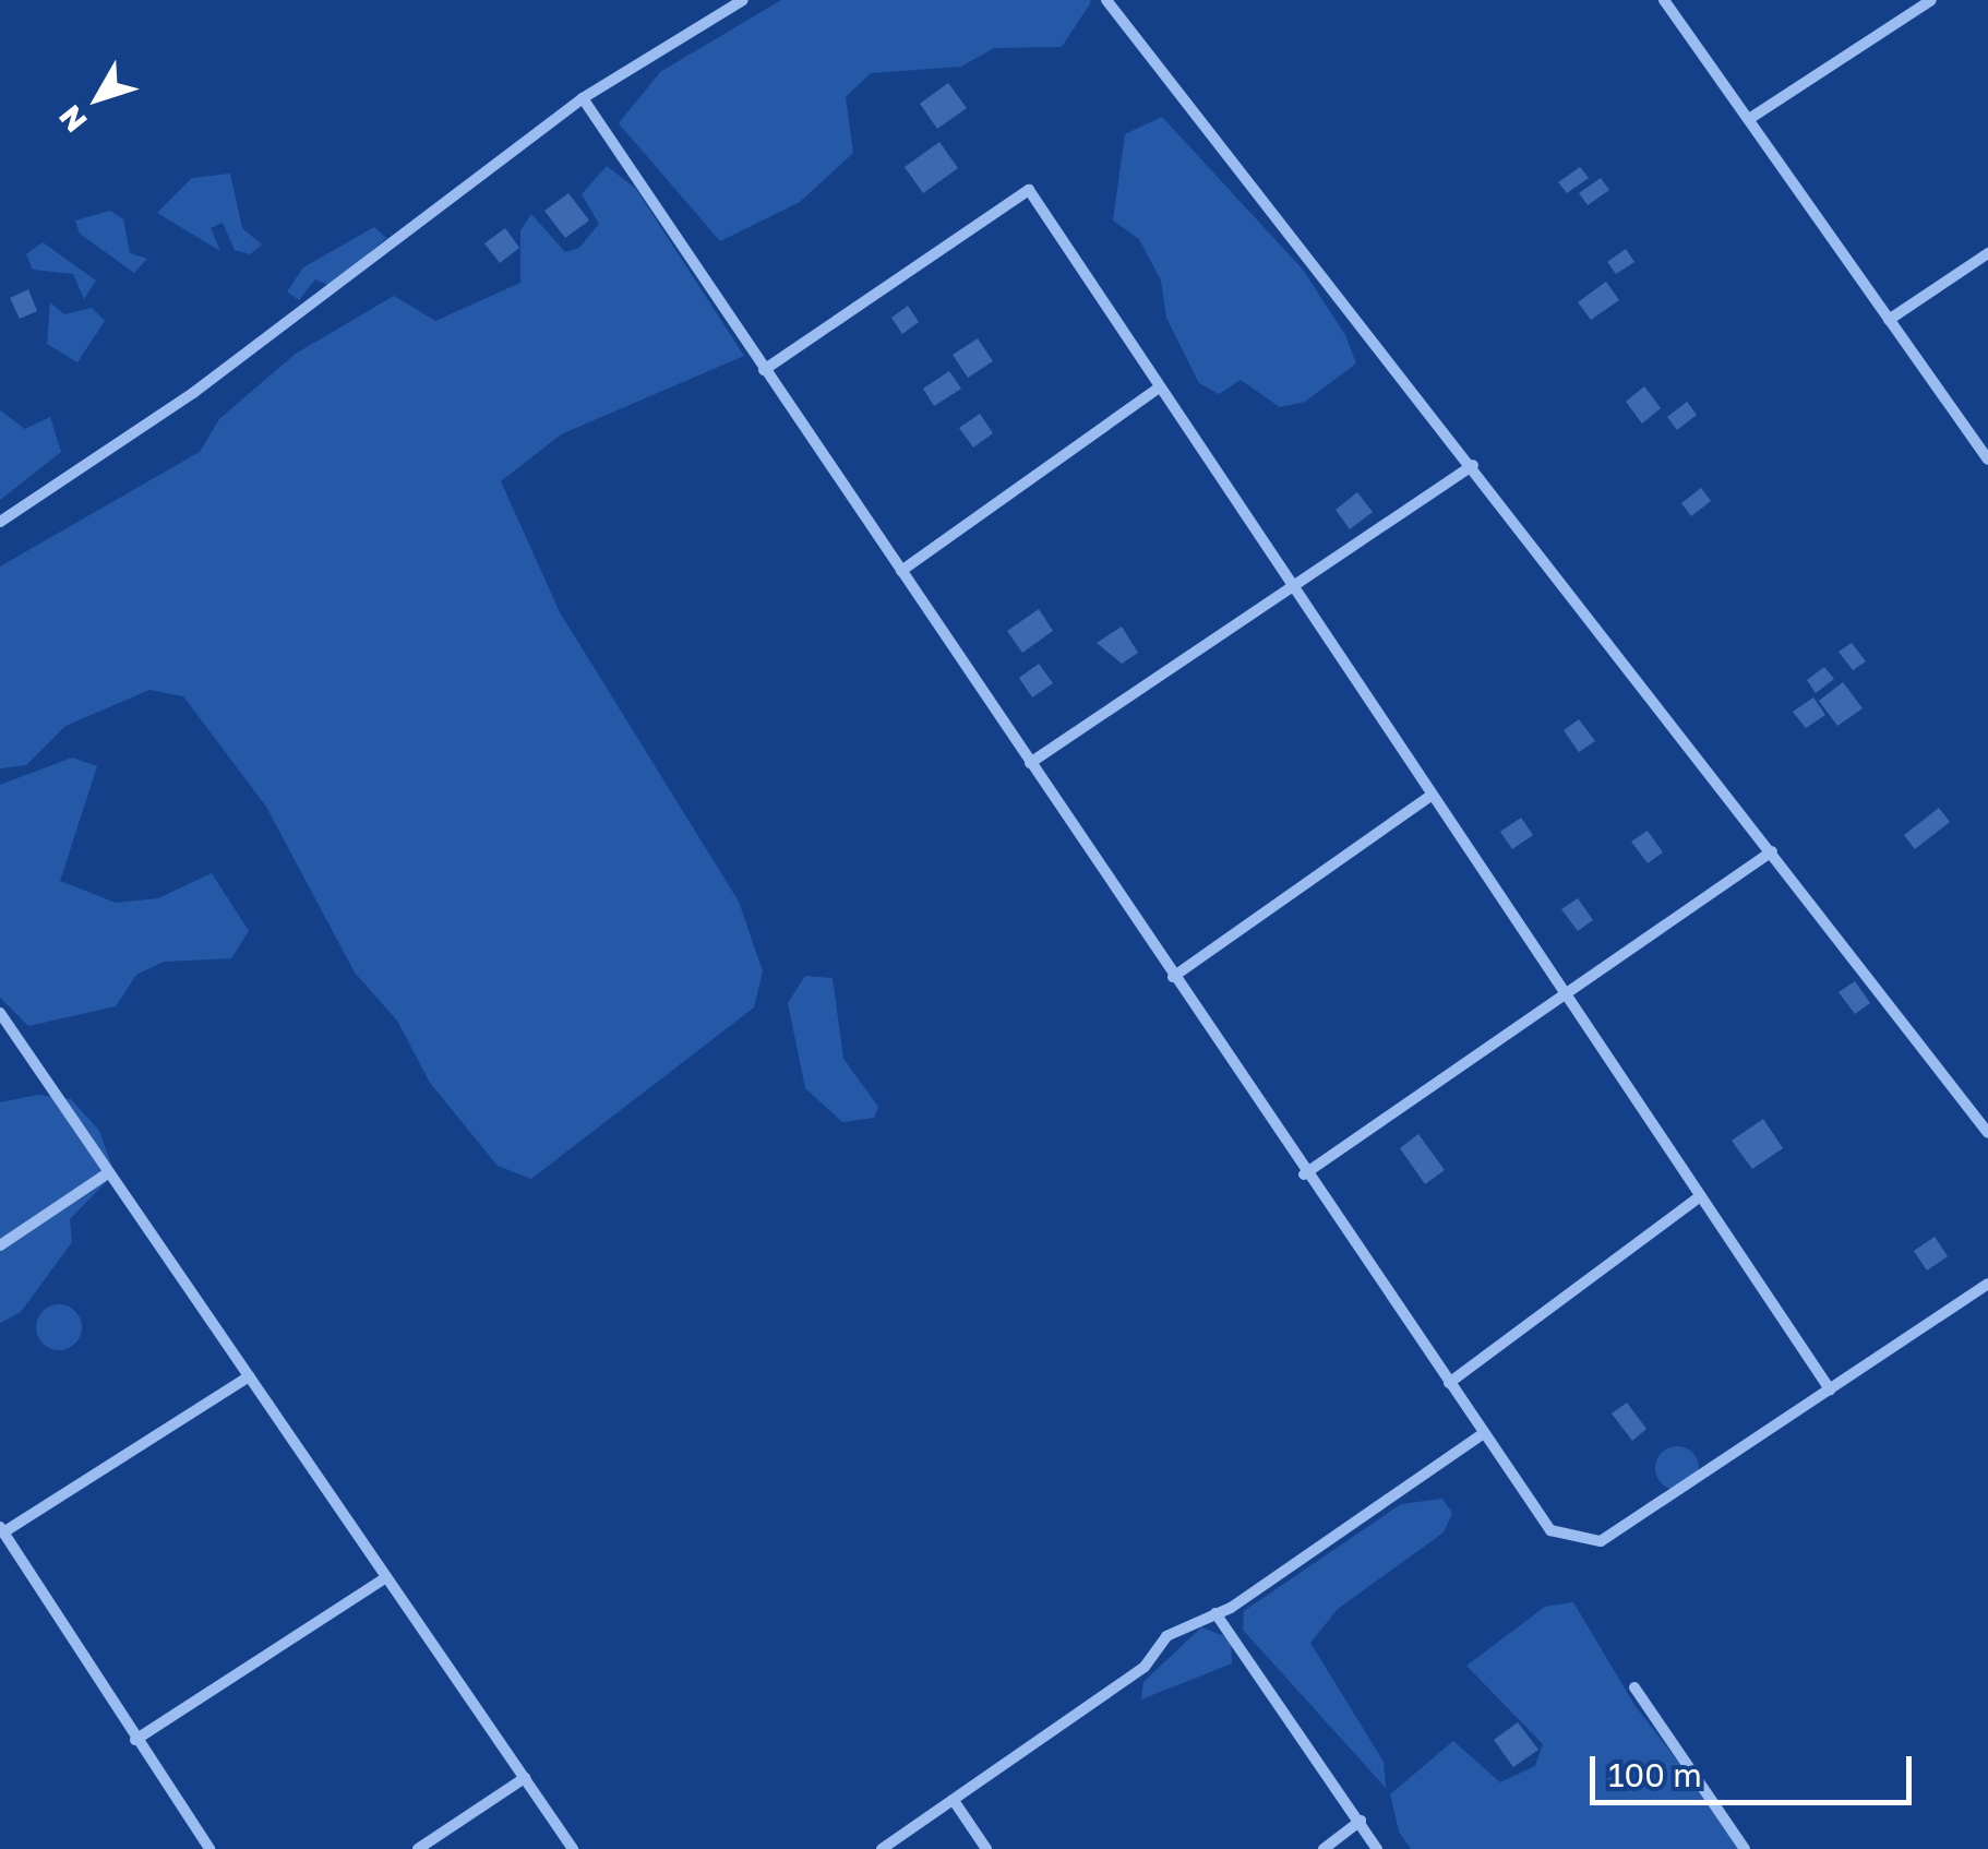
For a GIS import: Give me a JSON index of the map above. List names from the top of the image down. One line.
{"scale_bar":"100 m","north":"bottom left"}
